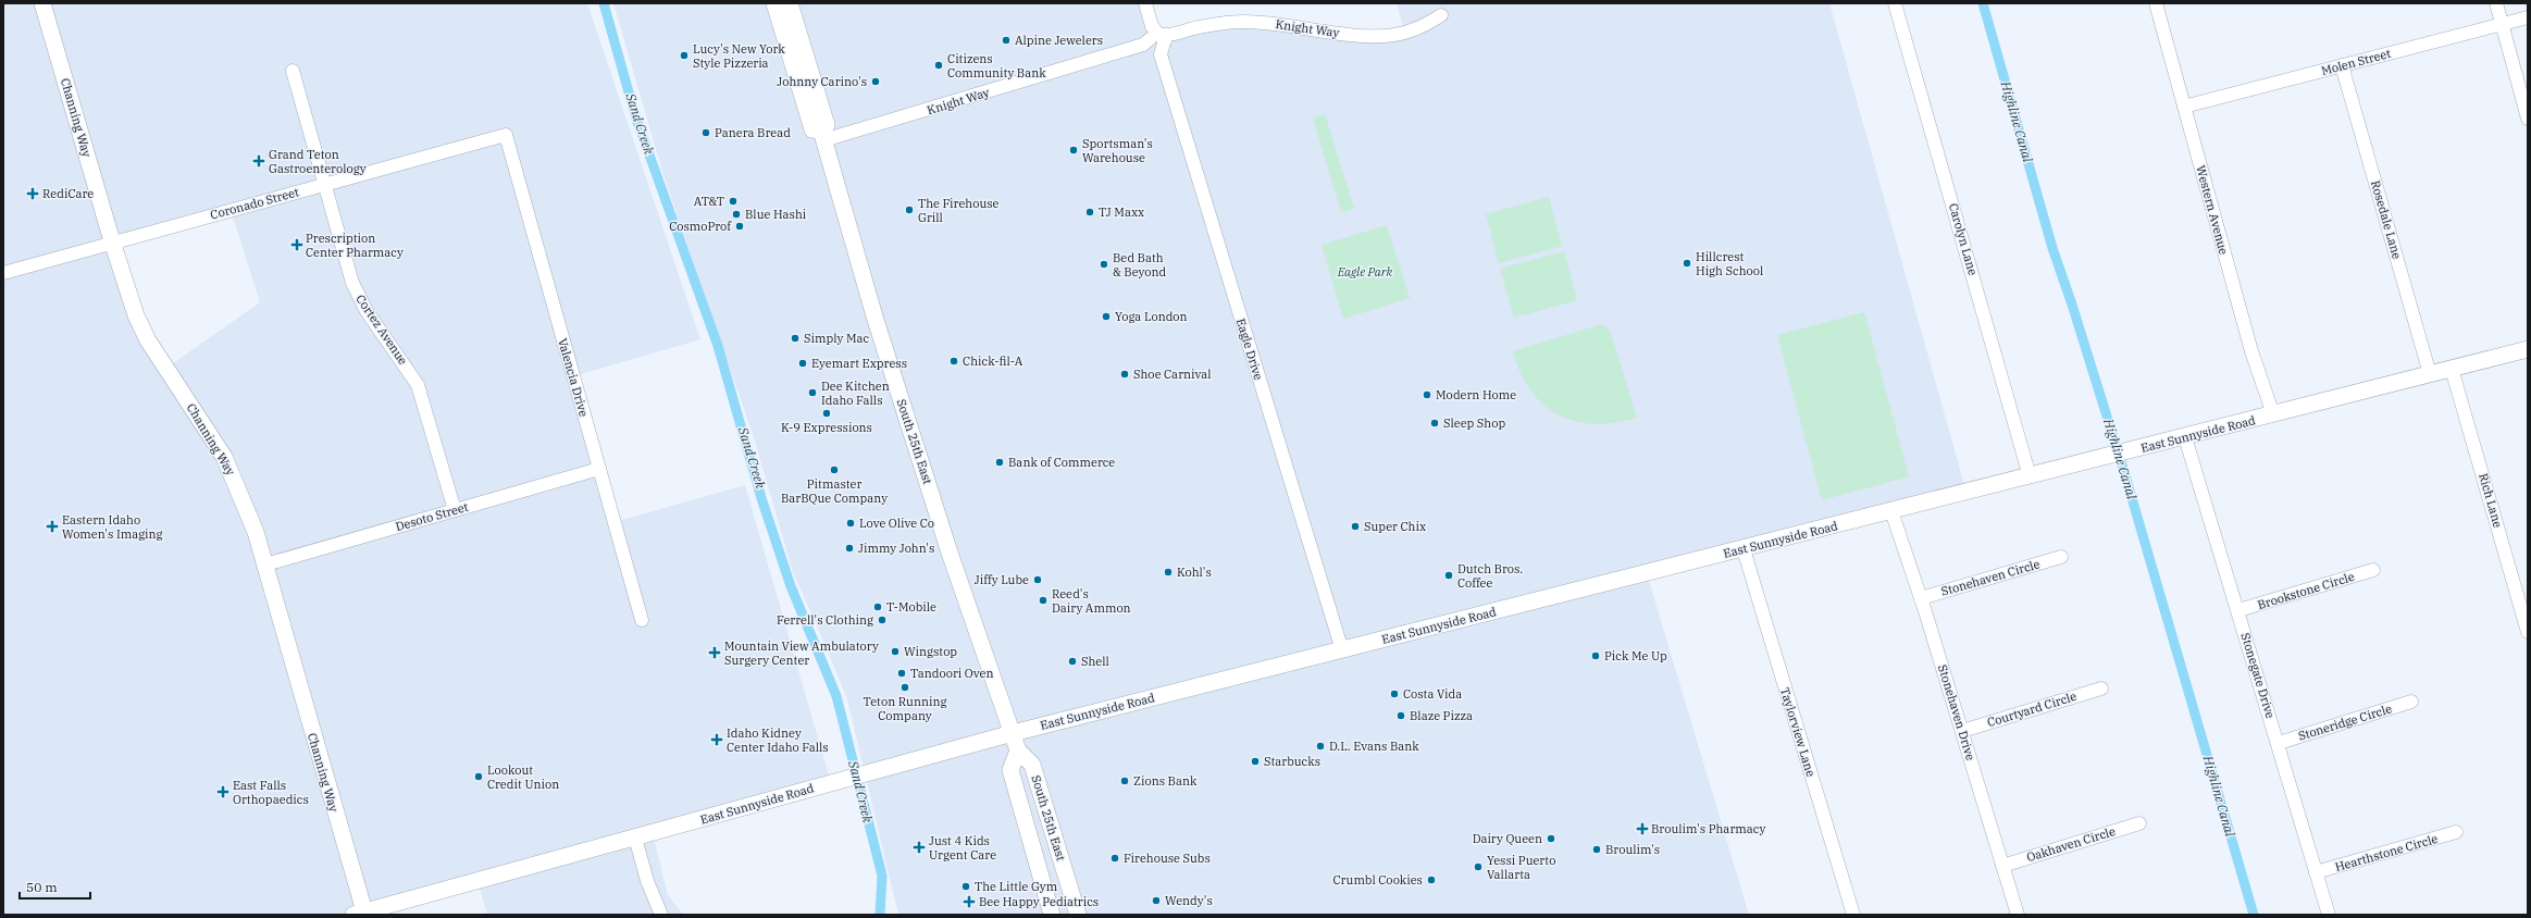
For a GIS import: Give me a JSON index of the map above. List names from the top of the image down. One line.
{"streets":{"main road":["Channing Way","East Sunnyside Road","South 25th East"],"street":["Knight Way","Molen Street","Coronado Street","Western Avenue","Rosedale Lane","Carolyn Lane","Cortez Avenue","Eagle Drive","Valencia Drive","Rich Lane","Desoto Street","Stonehaven Circle","Brookstone Circle","Stonegate Drive","Courtyard Circle","Stonehaven Drive","Stoneridge Circle","Taylorview Lane","Oakhaven Circle","Hearthstone Circle"]},"crossings":[["Knight Way","Eagle Drive"],["Knight Way","South 25th East"],["Molen Street","Western Avenue"],["Molen Street","Rosedale Lane"],["Channing Way","Coronado Street"],["Channing Way","East Sunnyside Road"],["Channing Way","Desoto Street"],["Coronado Street","Cortez Avenue"],["Coronado Street","Valencia Drive"],["Western Avenue","East Sunnyside Road"],["Rosedale Lane","East Sunnyside Road"],["Carolyn Lane","East Sunnyside Road"],["Cortez Avenue","Desoto Street"],["Eagle Drive","East Sunnyside Road"],["Valencia Drive","Desoto Street"],["East Sunnyside Road","South 25th East"],["East Sunnyside Road","Rich Lane"],["East Sunnyside Road","Stonegate Drive"],["East Sunnyside Road","Stonehaven Drive"],["East Sunnyside Road","Taylorview Lane"],["Stonehaven Circle","Stonehaven Drive"],["Brookstone Circle","Stonegate Drive"],["Stonegate Drive","Stoneridge Circle"],["Stonegate Drive","Hearthstone Circle"],["Courtyard Circle","Stonehaven Drive"],["Stonehaven Drive","Oakhaven Circle"]],"water":["Highline Canal","Sand Creek"],"parks":["Eagle Park"],"places":{"other":["Alpine Jewelers","Lucy's New York Style Pizzeria","Citizens Community Bank","Johnny Carino's","Panera Bread","Sportsman's Warehouse","AT&T","The Firehouse Grill","TJ Maxx","Blue Hashi","CosmoProf","Hillcrest High School","Bed Bath & Beyond","Yoga London","Simply Mac","Chick-fil-A","Eyemart Express","Shoe Carnival","Dee Kitchen Idaho Falls","Modern Home","K-9 Expressions","Sleep Shop","Bank of Commerce","Pitmaster BarBQue Company","Love Olive Co","Super Chix","Jimmy John's","Kohl's","Dutch Bros. Coffee","Jiffy Lube","Reed's Dairy Ammon","T-Mobile","Ferrell's Clothing","Wingstop","Pick Me Up","Shell","Tandoori Oven","Teton Running Company","Costa Vida","Blaze Pizza","D.L. Evans Bank","Starbucks","Lookout Credit Union","Zions Bank","Dairy Queen","Broulim's","Firehouse Subs","Yessi Puerto Vallarta","Crumbl Cookies","The Little Gym","Wendy's"],"health":["Grand Teton Gastroenterology","RediCare","Prescription Center Pharmacy","Eastern Idaho Women's Imaging","Mountain View Ambulatory Surgery Center","Idaho Kidney Center Idaho Falls","East Falls Orthopaedics","Broulim's Pharmacy","Just 4 Kids Urgent Care","Bee Happy Pediatrics"]},"scale_bar":"50 m"}
